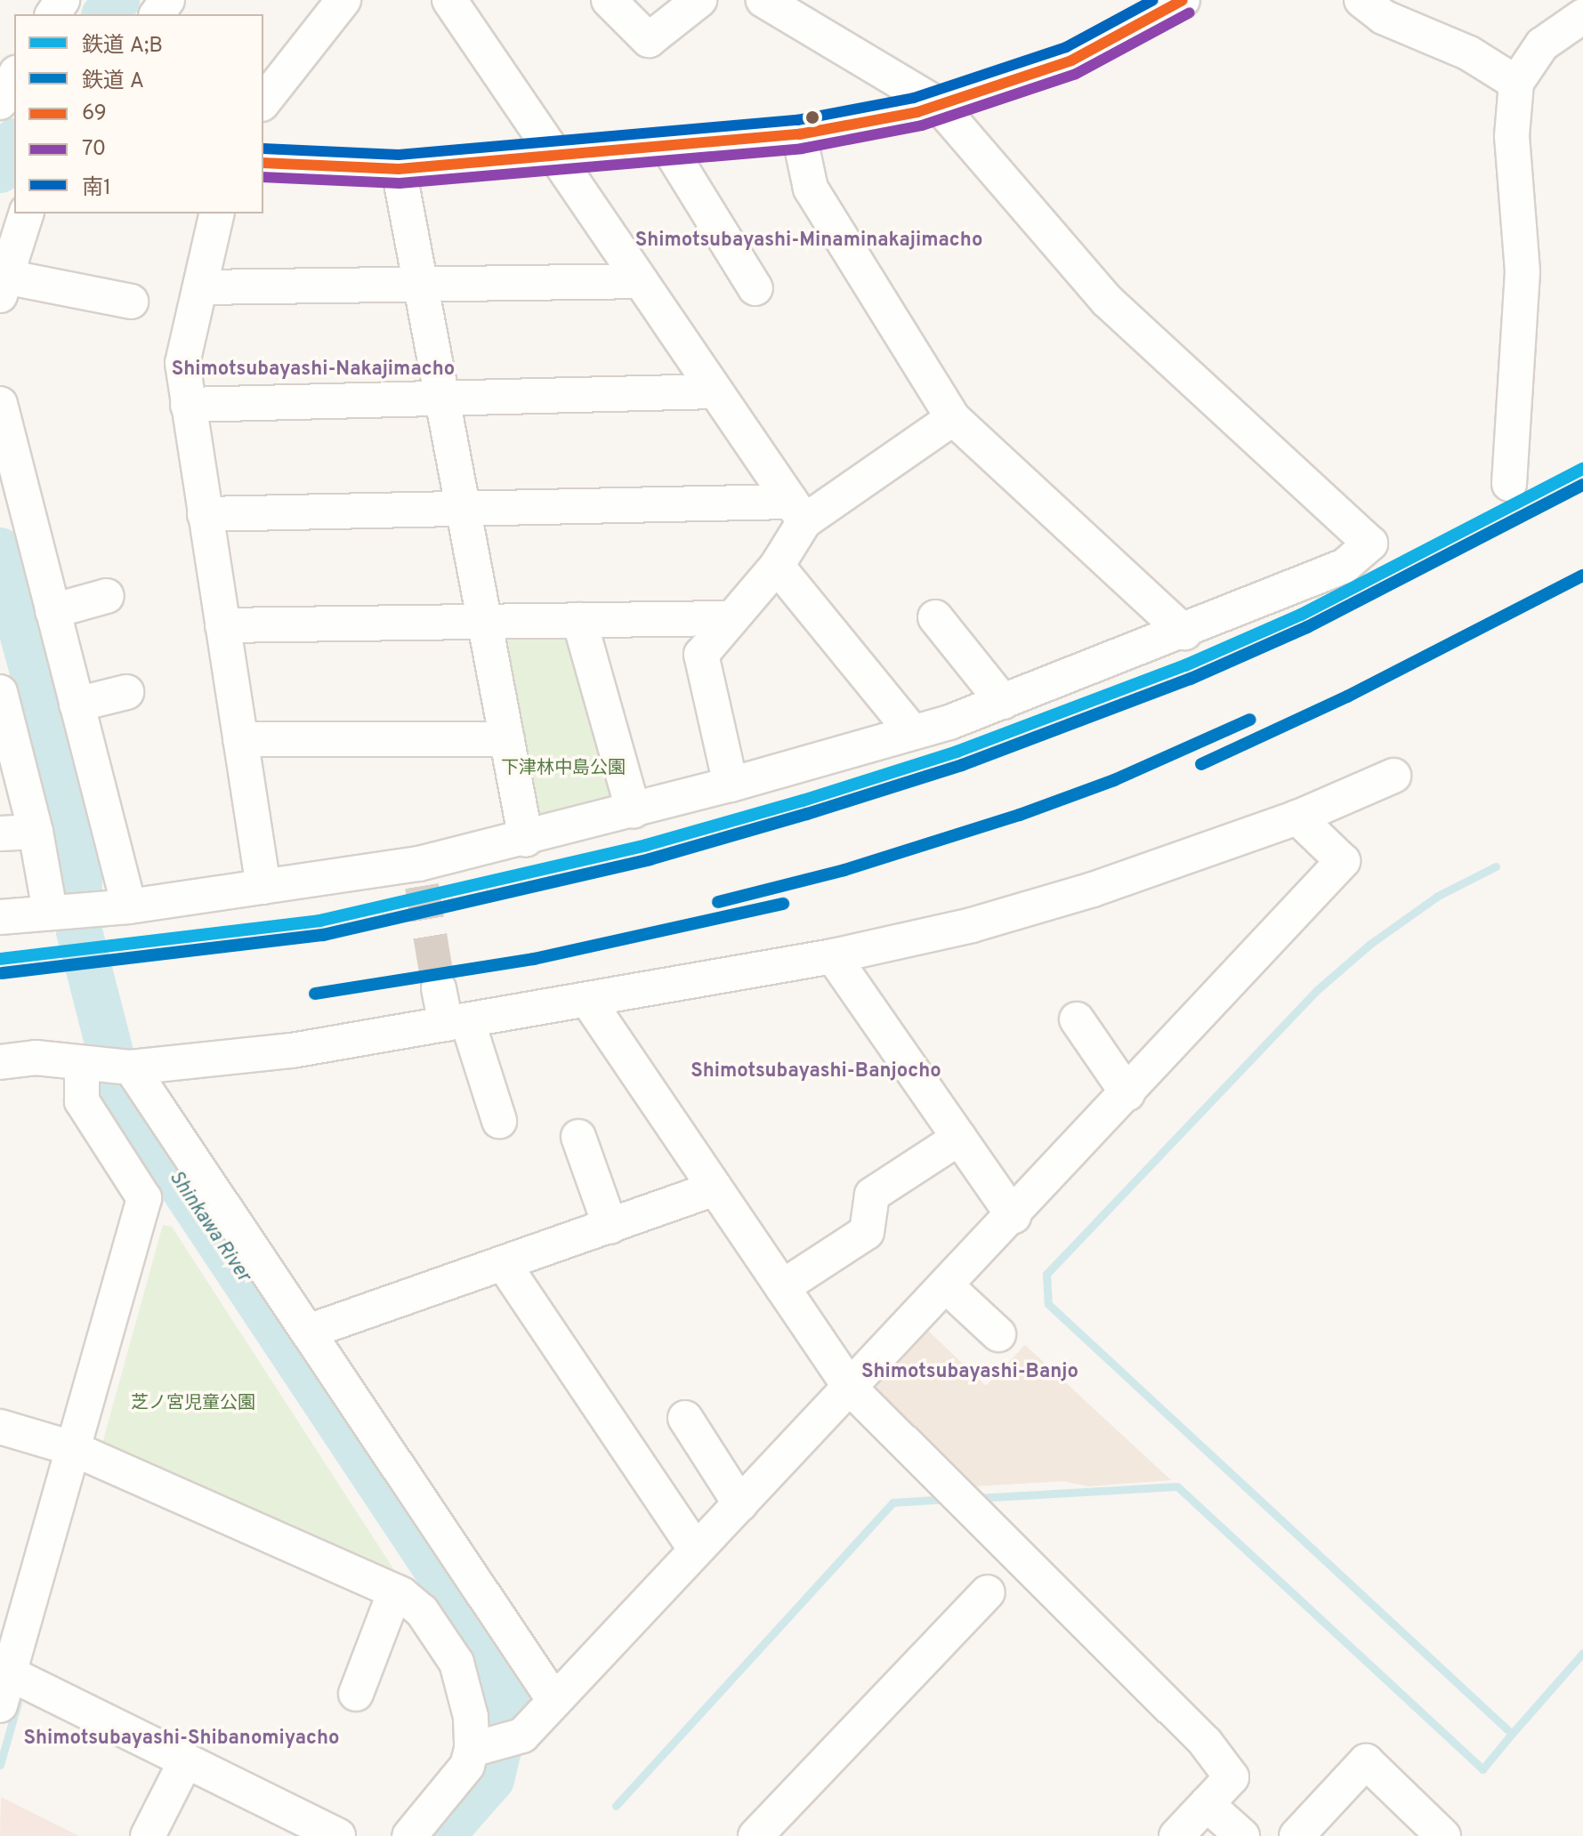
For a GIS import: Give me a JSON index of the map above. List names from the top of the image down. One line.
{"districts":["Shimotsubayashi-Minaminakajimacho","Shimotsubayashi-Nakajimacho","Shimotsubayashi-Banjocho","Shimotsubayashi-Banjo","Shimotsubayashi-Shibanomiyacho"],"water":["Shinkawa River"],"parks":["下津林中島公園","芝ノ宮児童公園"],"lines":["transit line 69","transit line 南1","transit line 70","rail line A;B","rail line A"],"legend":["鉄道 A;B","鉄道 A","69","70","南1"]}
